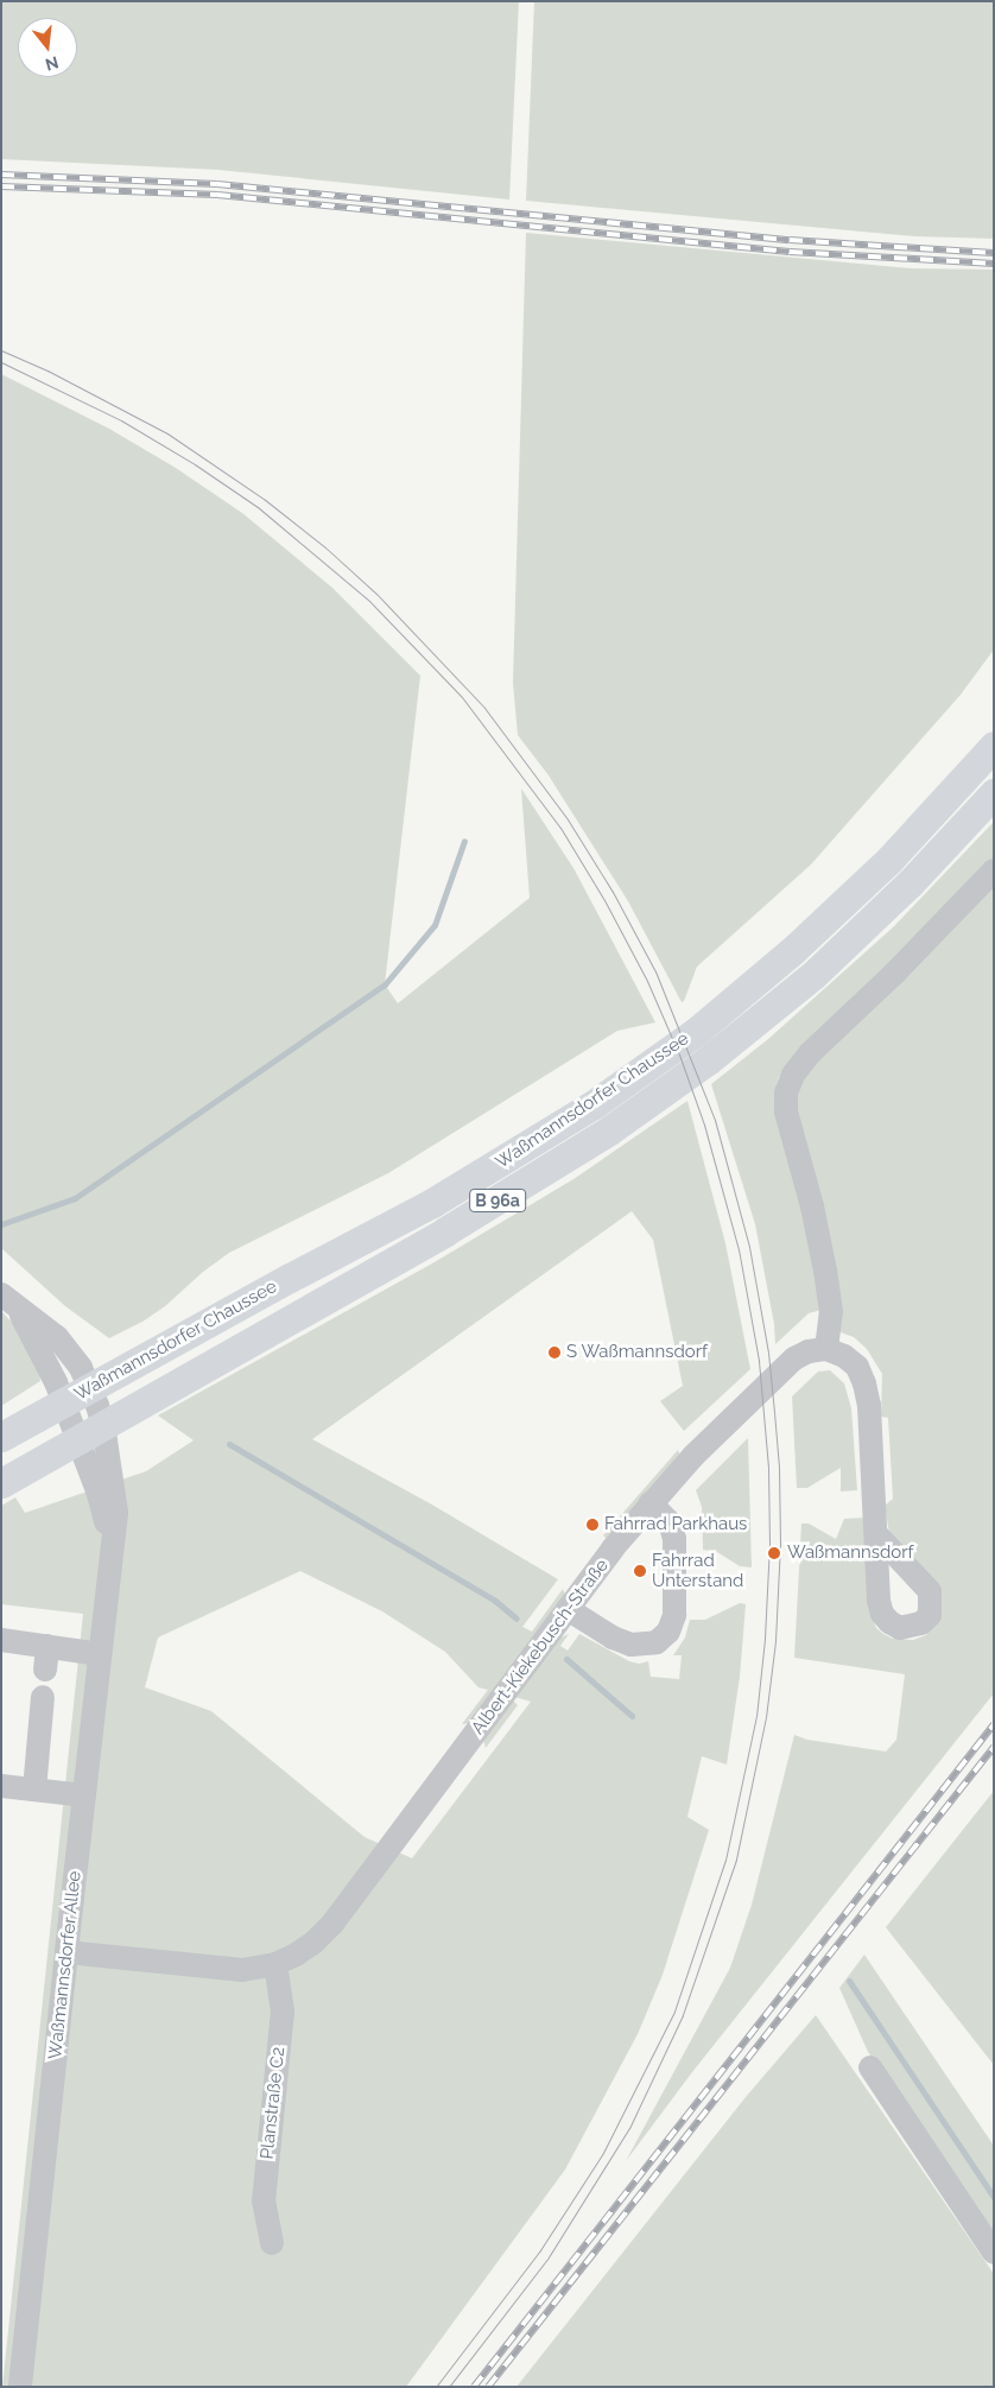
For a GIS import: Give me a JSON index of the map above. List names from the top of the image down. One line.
{"streets":{"main road":["Waßmannsdorfer Chaussee","B 96a"],"street":["Albert-Kiekebusch-Straße","Waßmannsdorfer Allee","Planstraße C2"]},"crossings":[["Waßmannsdorfer Chaussee","Waßmannsdorfer Allee"],["Albert-Kiekebusch-Straße","Waßmannsdorfer Allee"],["Albert-Kiekebusch-Straße","Planstraße C2"]],"places":["S Waßmannsdorf","Fahrrad Parkhaus","Waßmannsdorf","Fahrrad Unterstand"],"north":"bottom"}
